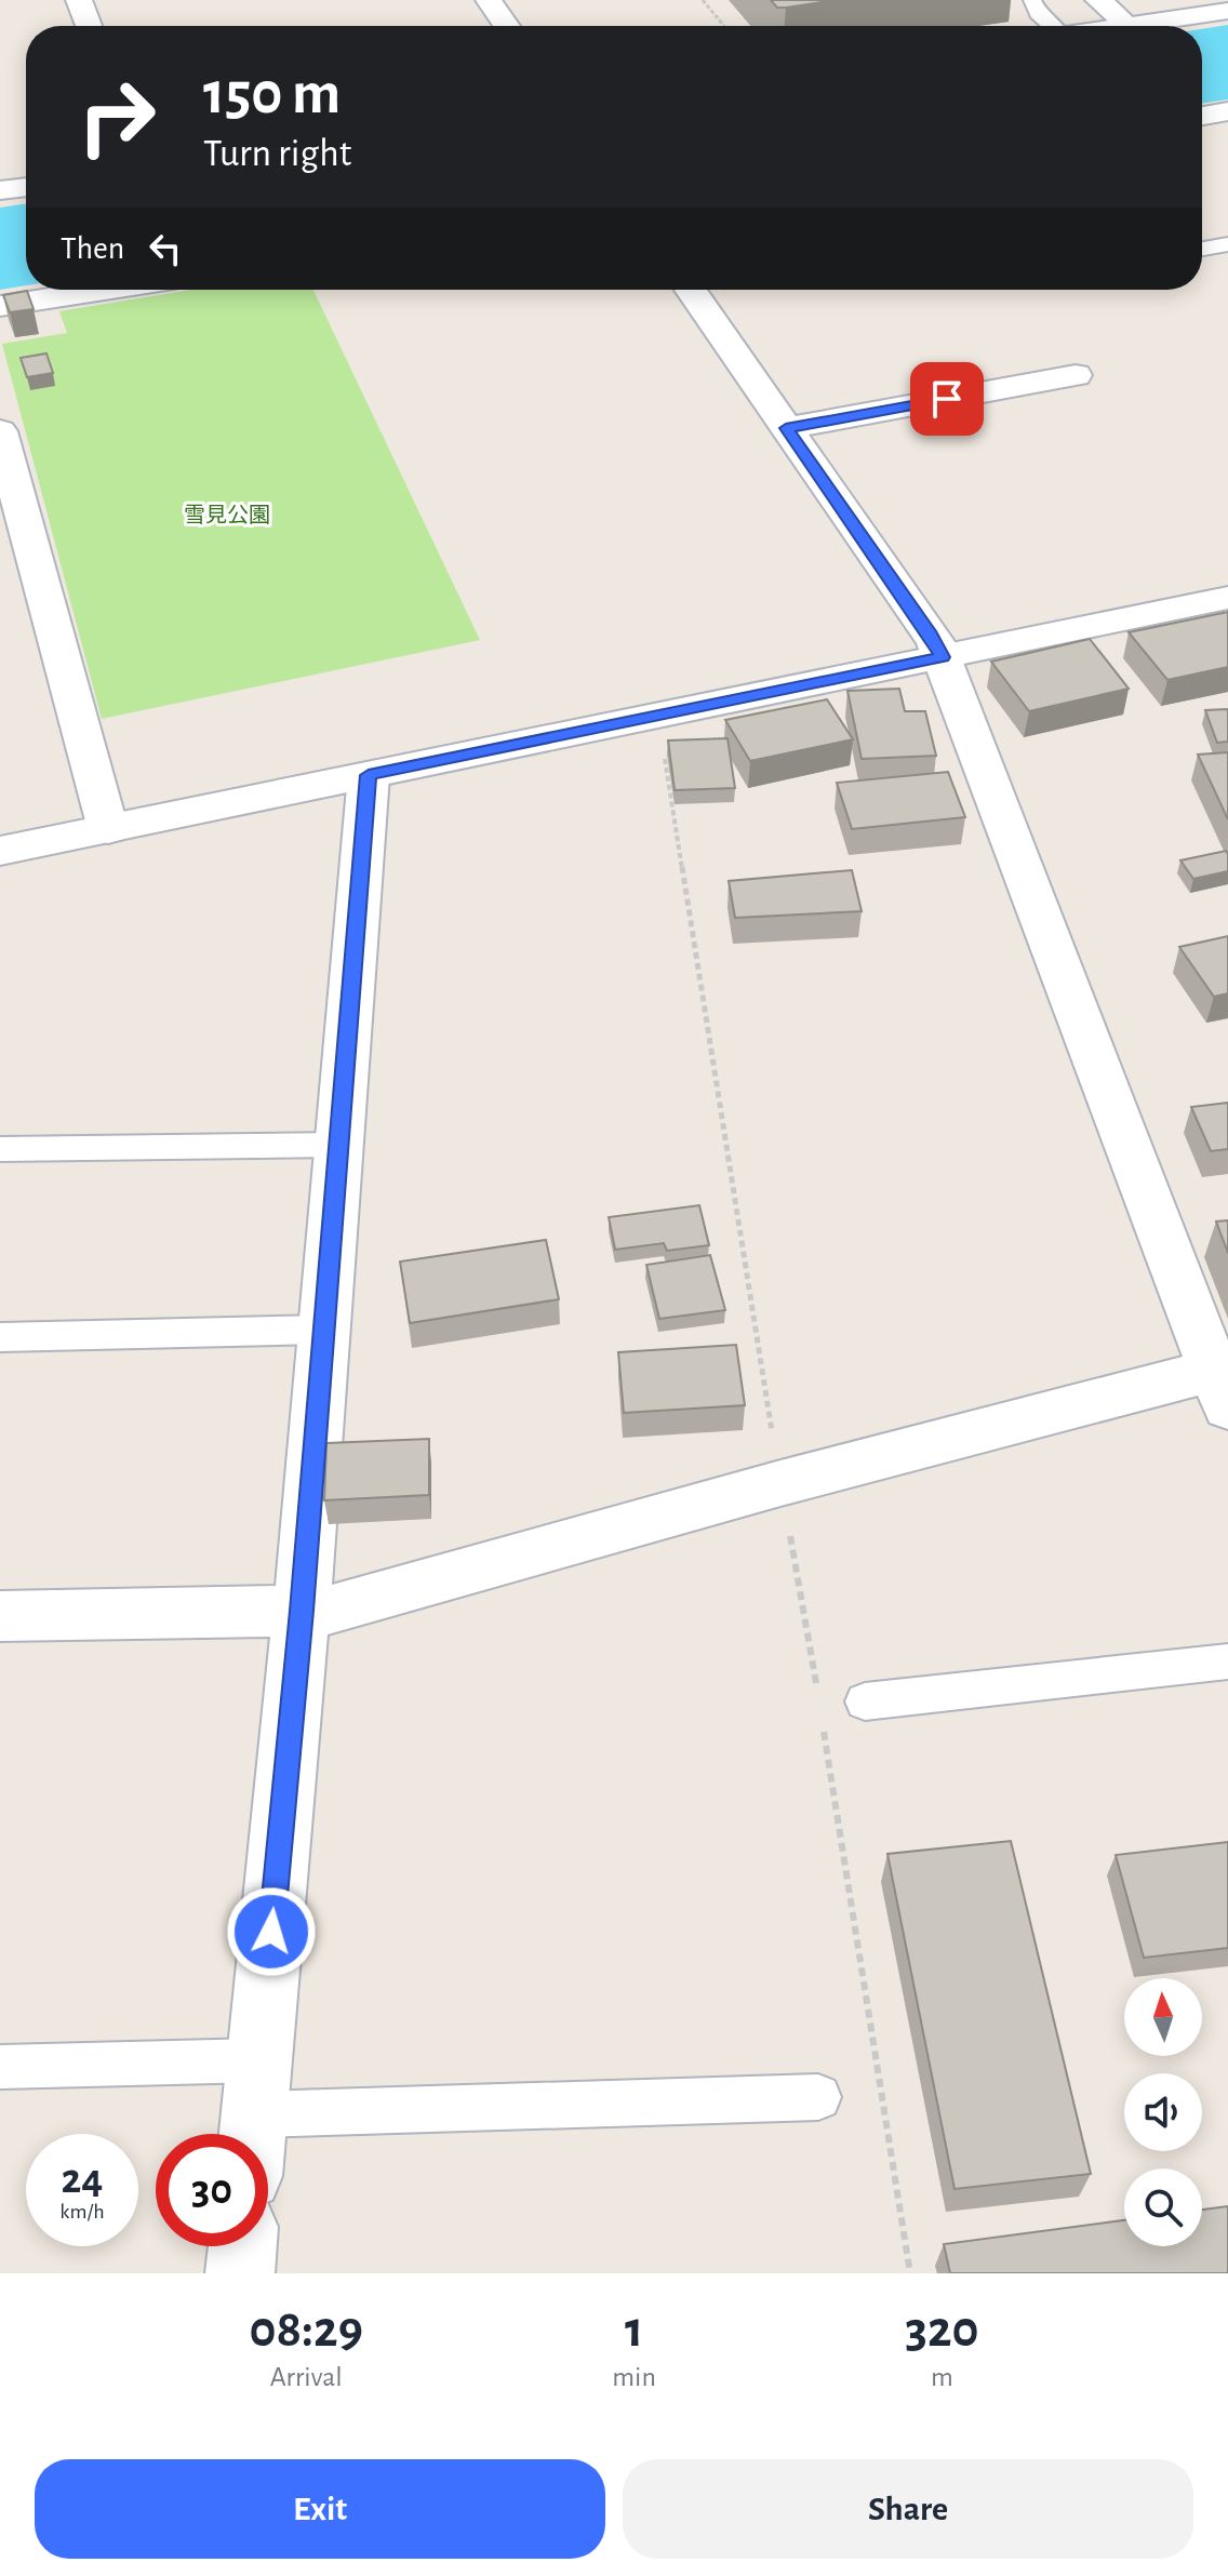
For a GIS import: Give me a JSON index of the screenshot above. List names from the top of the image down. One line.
{"parks":["雪見公園"],"north":"top","page":{"turn":["150 m","Turn right"],"then":"Then","speed":"24 km/h","limit":"30","eta":["08:29","Arrival","1","min","320","m"],"buttons":["Exit","Share"]}}
